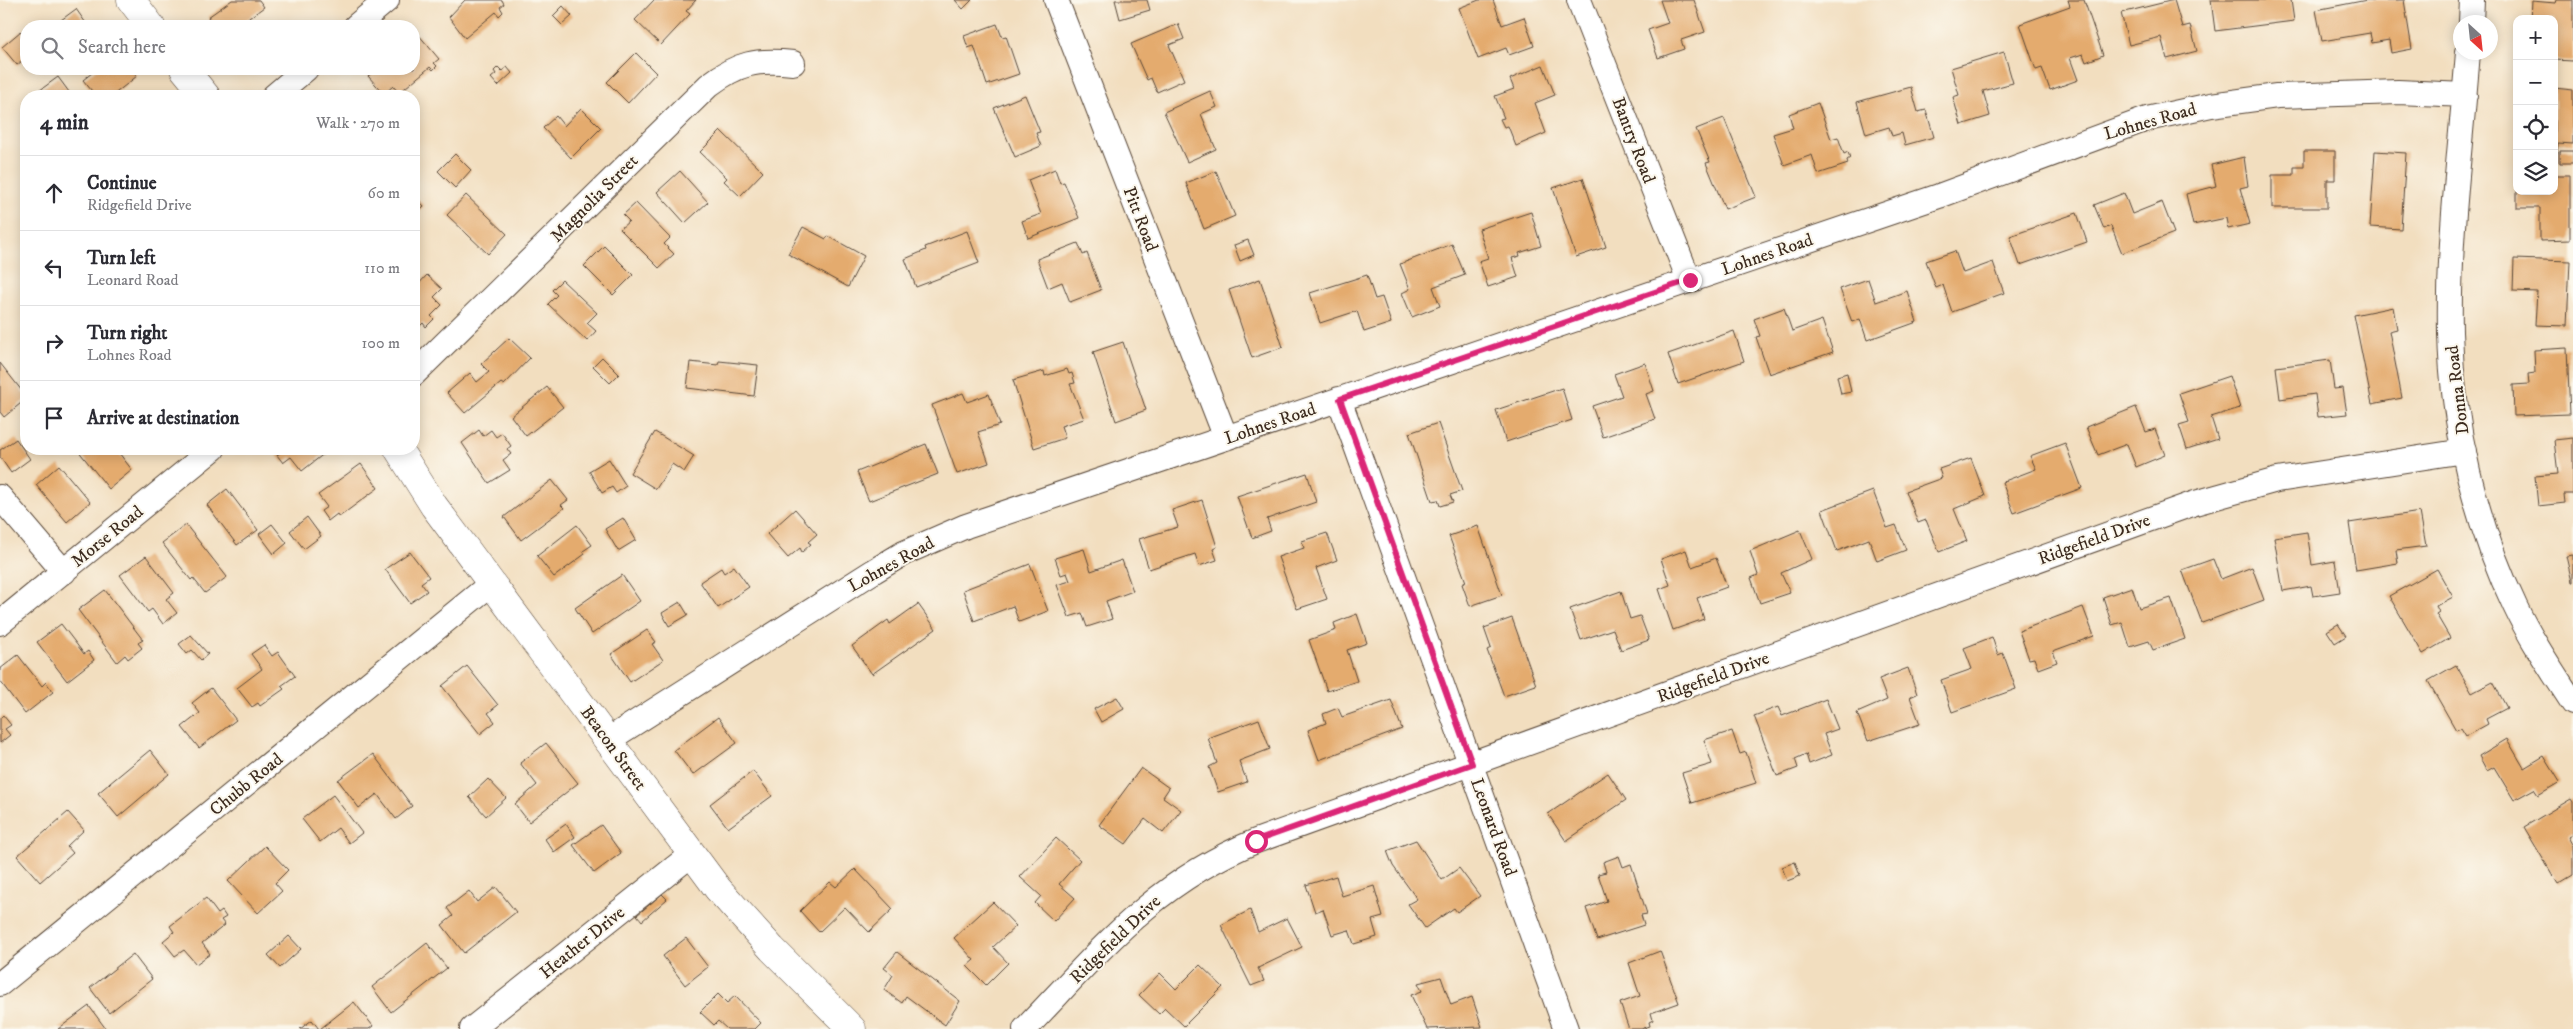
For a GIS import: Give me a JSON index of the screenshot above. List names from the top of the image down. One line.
{"streets":{"street":["Lohnes Road","Bantry Road","Magnolia Street","Pitt Road","Donna Road","Morse Road","Ridgefield Drive","Beacon Street","Chubb Road","Leonard Road","Heather Drive"]},"crossings":[["Lohnes Road","Bantry Road"],["Lohnes Road","Pitt Road"],["Lohnes Road","Donna Road"],["Lohnes Road","Beacon Street"],["Lohnes Road","Leonard Road"],["Donna Road","Ridgefield Drive"],["Ridgefield Drive","Leonard Road"],["Beacon Street","Chubb Road"],["Beacon Street","Heather Drive"]],"north":"bottom right","page":{"map_buttons":["+","−"],"search":"Search here","heading":["4 min","Walk · 270 m"],"list":[["Continue","Ridgefield Drive","60 m"],["Turn left","Leonard Road","110 m"],["Turn right","Lohnes Road","100 m"],"Arrive at destination"]}}
